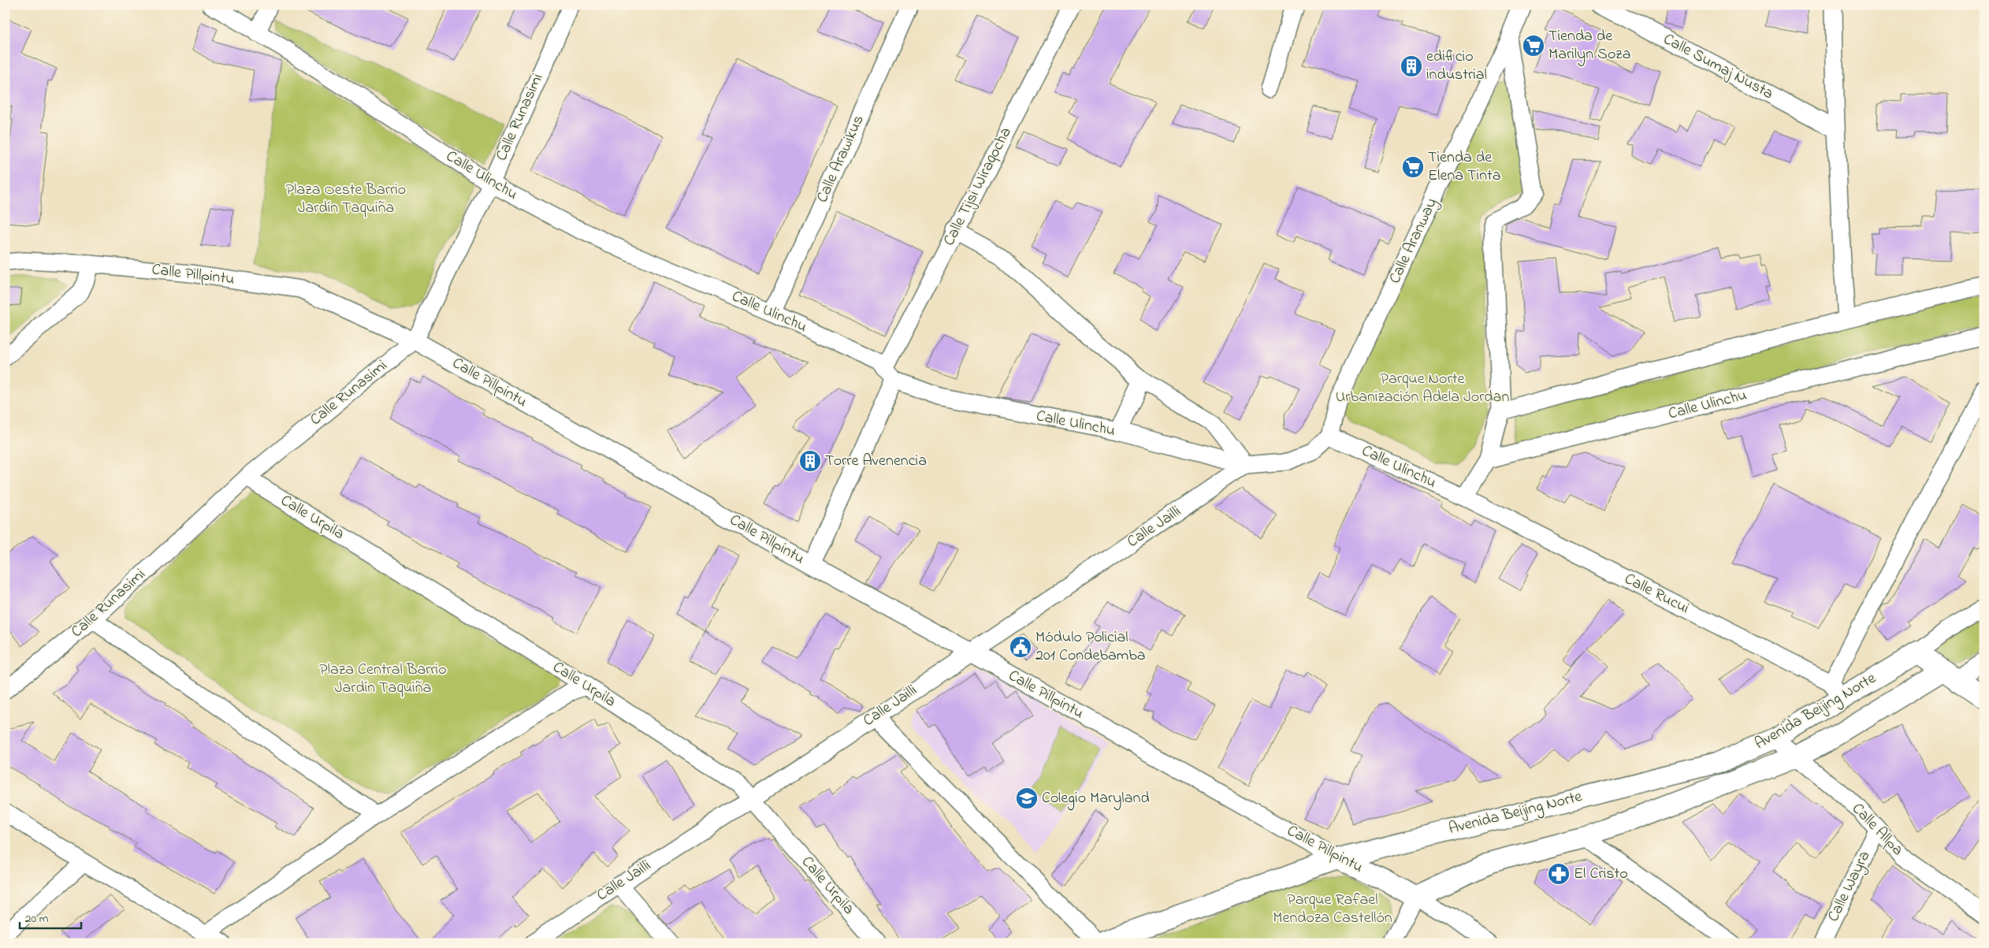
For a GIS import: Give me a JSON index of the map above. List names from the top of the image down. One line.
{"streets":{"street":["Calle Sumaj Ñusta","Calle Runasimi","Calle Arawikus","Calle Ulinchu","Calle Tijsi Wiraqocha","Calle Aranway","Calle Pillpintu","Calle Urpila","Calle Jailli","Calle Rucui","Avenida Beijing Norte","Calle Allpa","Calle Wayra"]},"crossings":[["Calle Runasimi","Calle Ulinchu"],["Calle Runasimi","Calle Pillpintu"],["Calle Runasimi","Calle Urpila"],["Calle Arawikus","Calle Ulinchu"],["Calle Ulinchu","Calle Tijsi Wiraqocha"],["Calle Ulinchu","Calle Aranway"],["Calle Ulinchu","Calle Jailli"],["Calle Ulinchu","Calle Rucui"],["Calle Tijsi Wiraqocha","Calle Pillpintu"],["Calle Pillpintu","Calle Jailli"],["Calle Pillpintu","Avenida Beijing Norte"],["Calle Urpila","Calle Jailli"],["Calle Rucui","Avenida Beijing Norte"],["Avenida Beijing Norte","Calle Allpa"],["Calle Allpa","Calle Wayra"]],"parks":["Plaza Oeste Barrio Jardín Taquiña","Parque Norte Urbanización Adela Jordan","Plaza Central Barrio Jardín Taquiña","Parque Rafael Mendoza Castellón"],"places":{"supermarket":["Tienda de Marilyn Soza","Tienda de Elena Tinta"],"building":["edificio industrial","Torre Avenencia"],"public building":["Módulo Policial 201 Condebamba"],"school or university":["Colegio Maryland"],"pharmacy":["El Cristo"]},"scale_bar":"20 m"}
